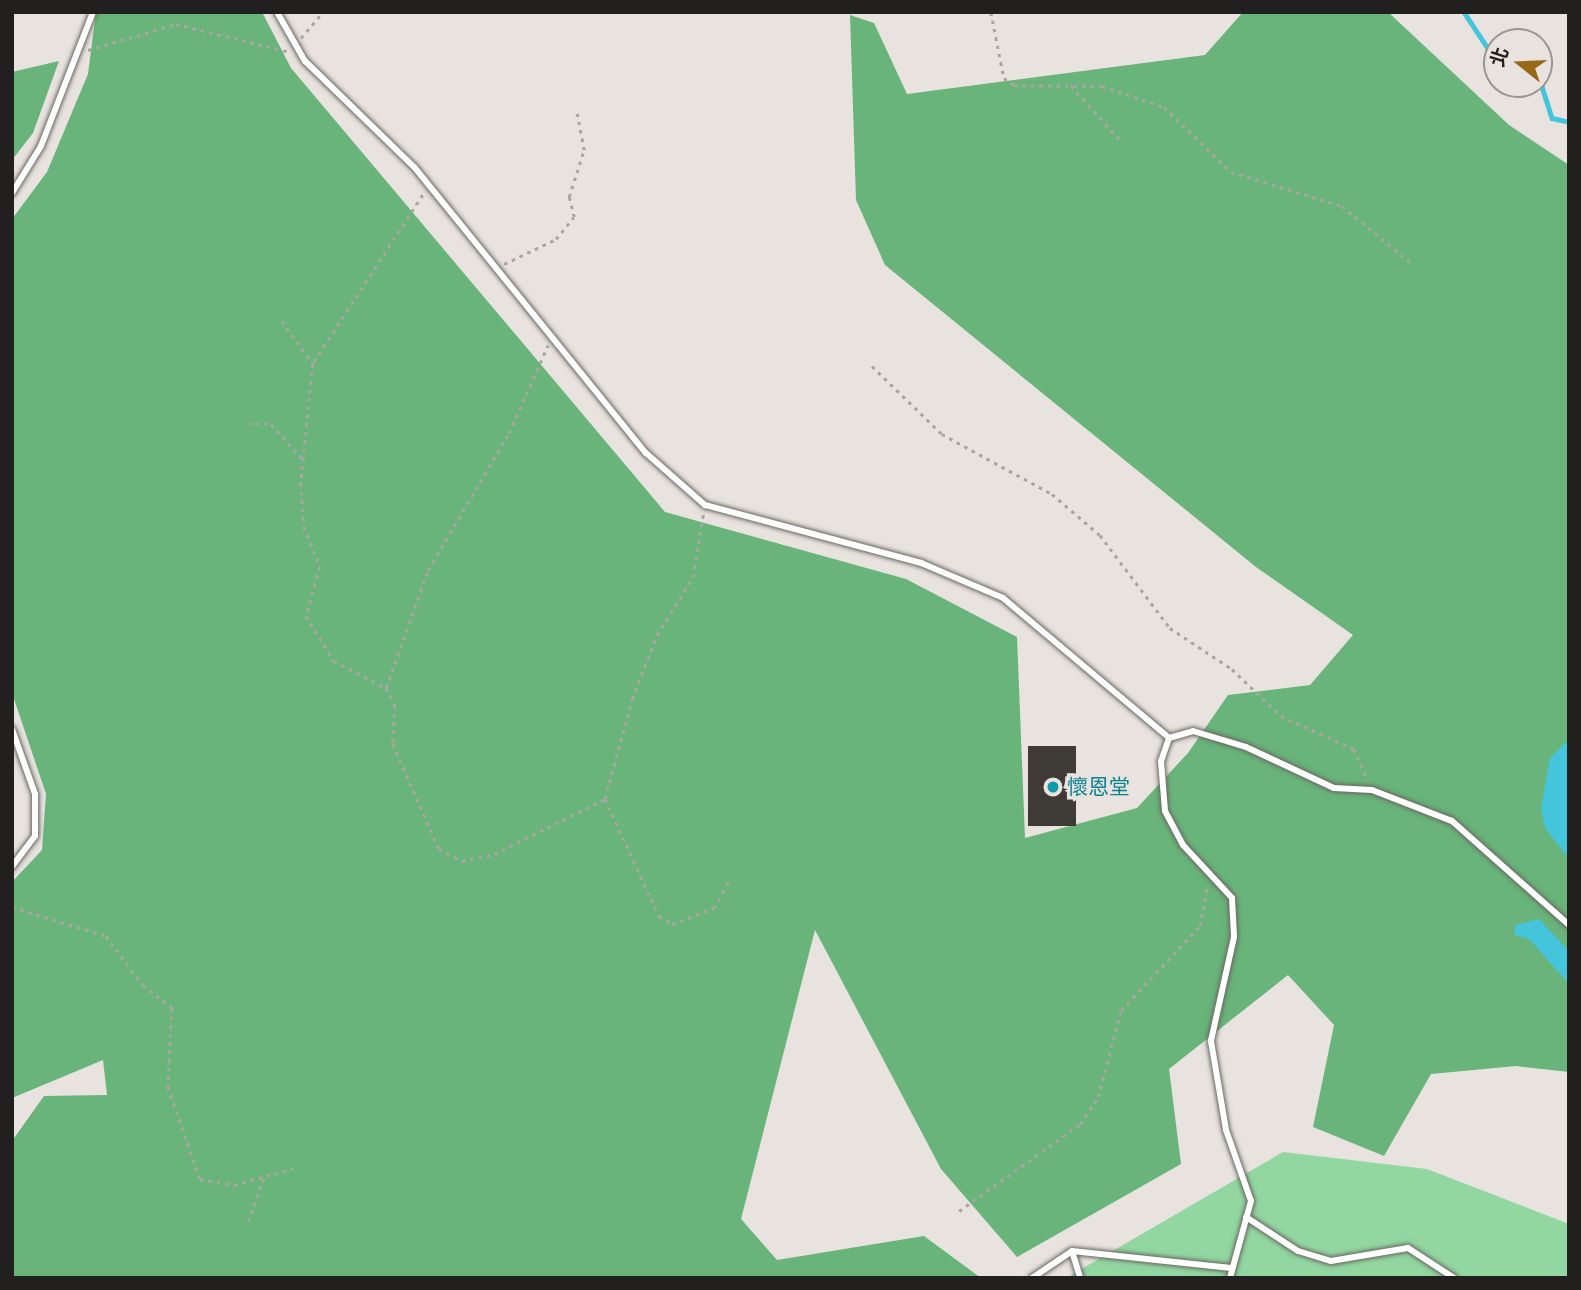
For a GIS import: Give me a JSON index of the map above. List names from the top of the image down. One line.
{"places":["懷恩堂"],"north":"left"}
